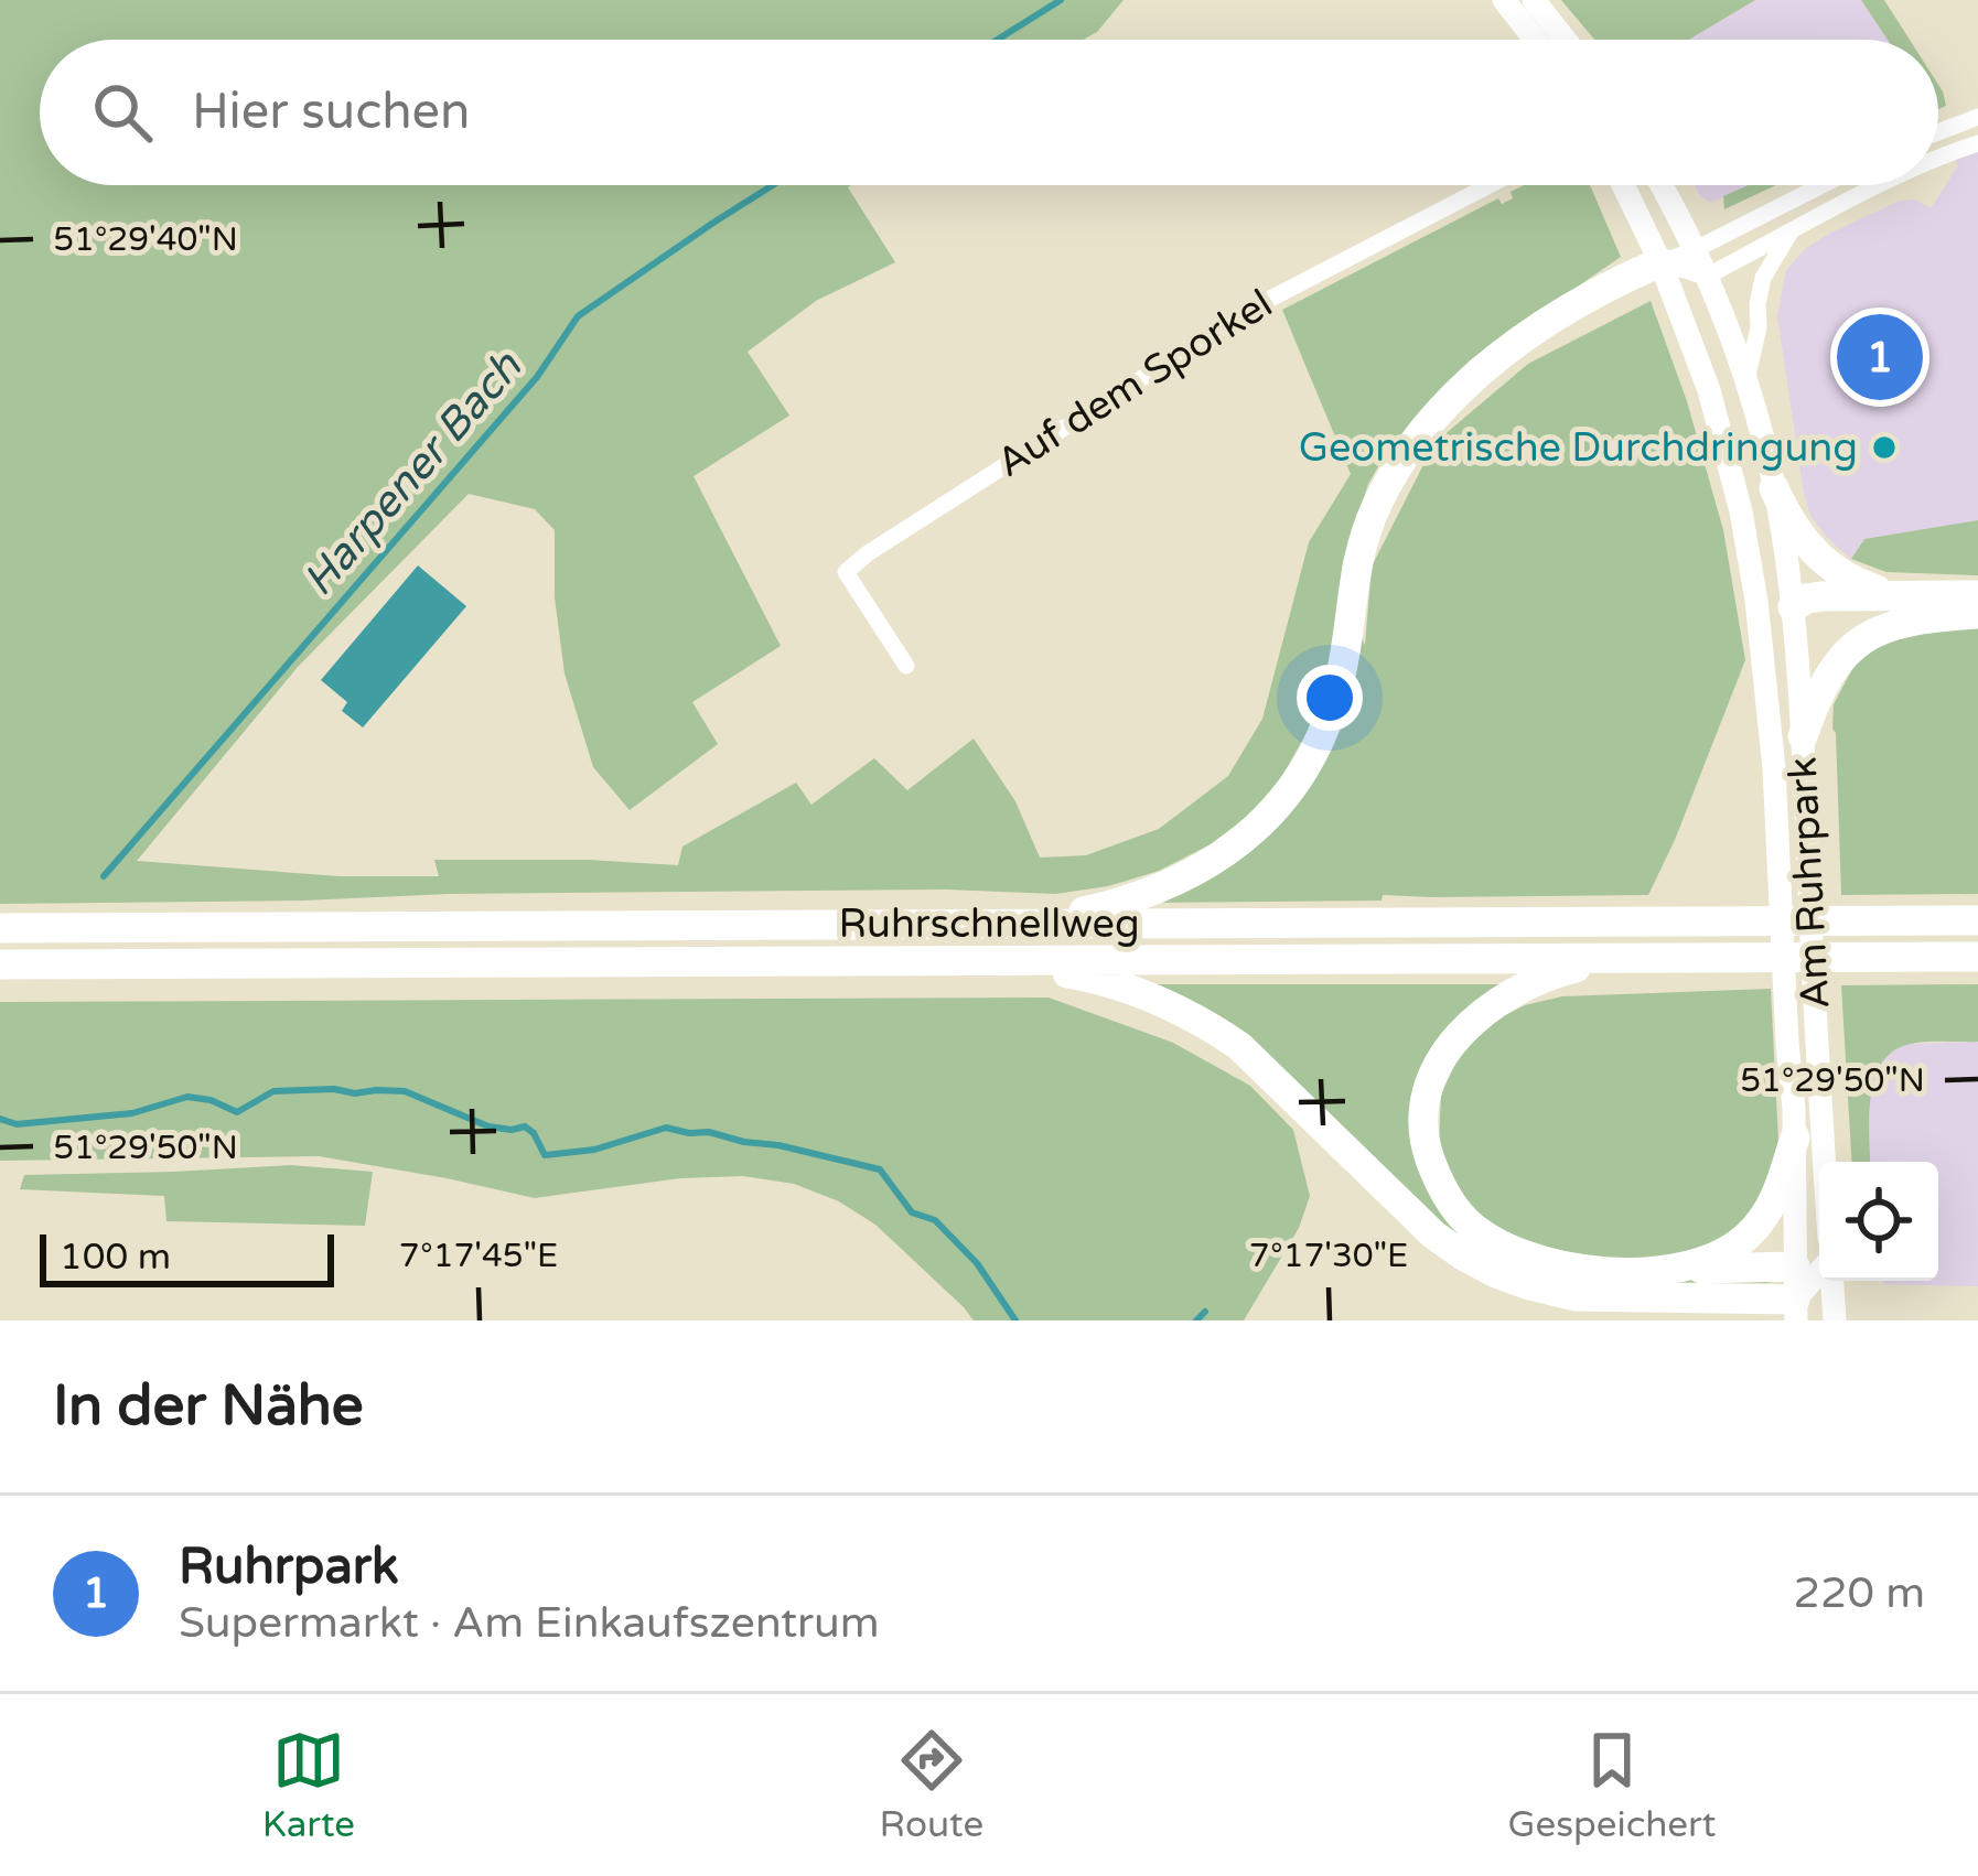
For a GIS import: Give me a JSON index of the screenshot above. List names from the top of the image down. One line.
{"streets":{"highway":["Ruhrschnellweg"],"main road":["Am Ruhrpark"],"street":["Auf dem Sporkel"]},"water":["Harpener Bach"],"places":["Geometrische Durchdringung"],"scale_bar":"100 m","page":{"search":"Hier suchen","pins":"1","scale":"100 m","heading":"In der Nähe","list":[{"mark":"1","name":"Ruhrpark","note":"Supermarkt · Am Einkaufszentrum","value":"220 m"}],"nav":["Karte","Route","Gespeichert"]},"coordinates":["51°29'40\"N","51°29'50\"N","7°17'45\"E","7°17'30\"E"]}
